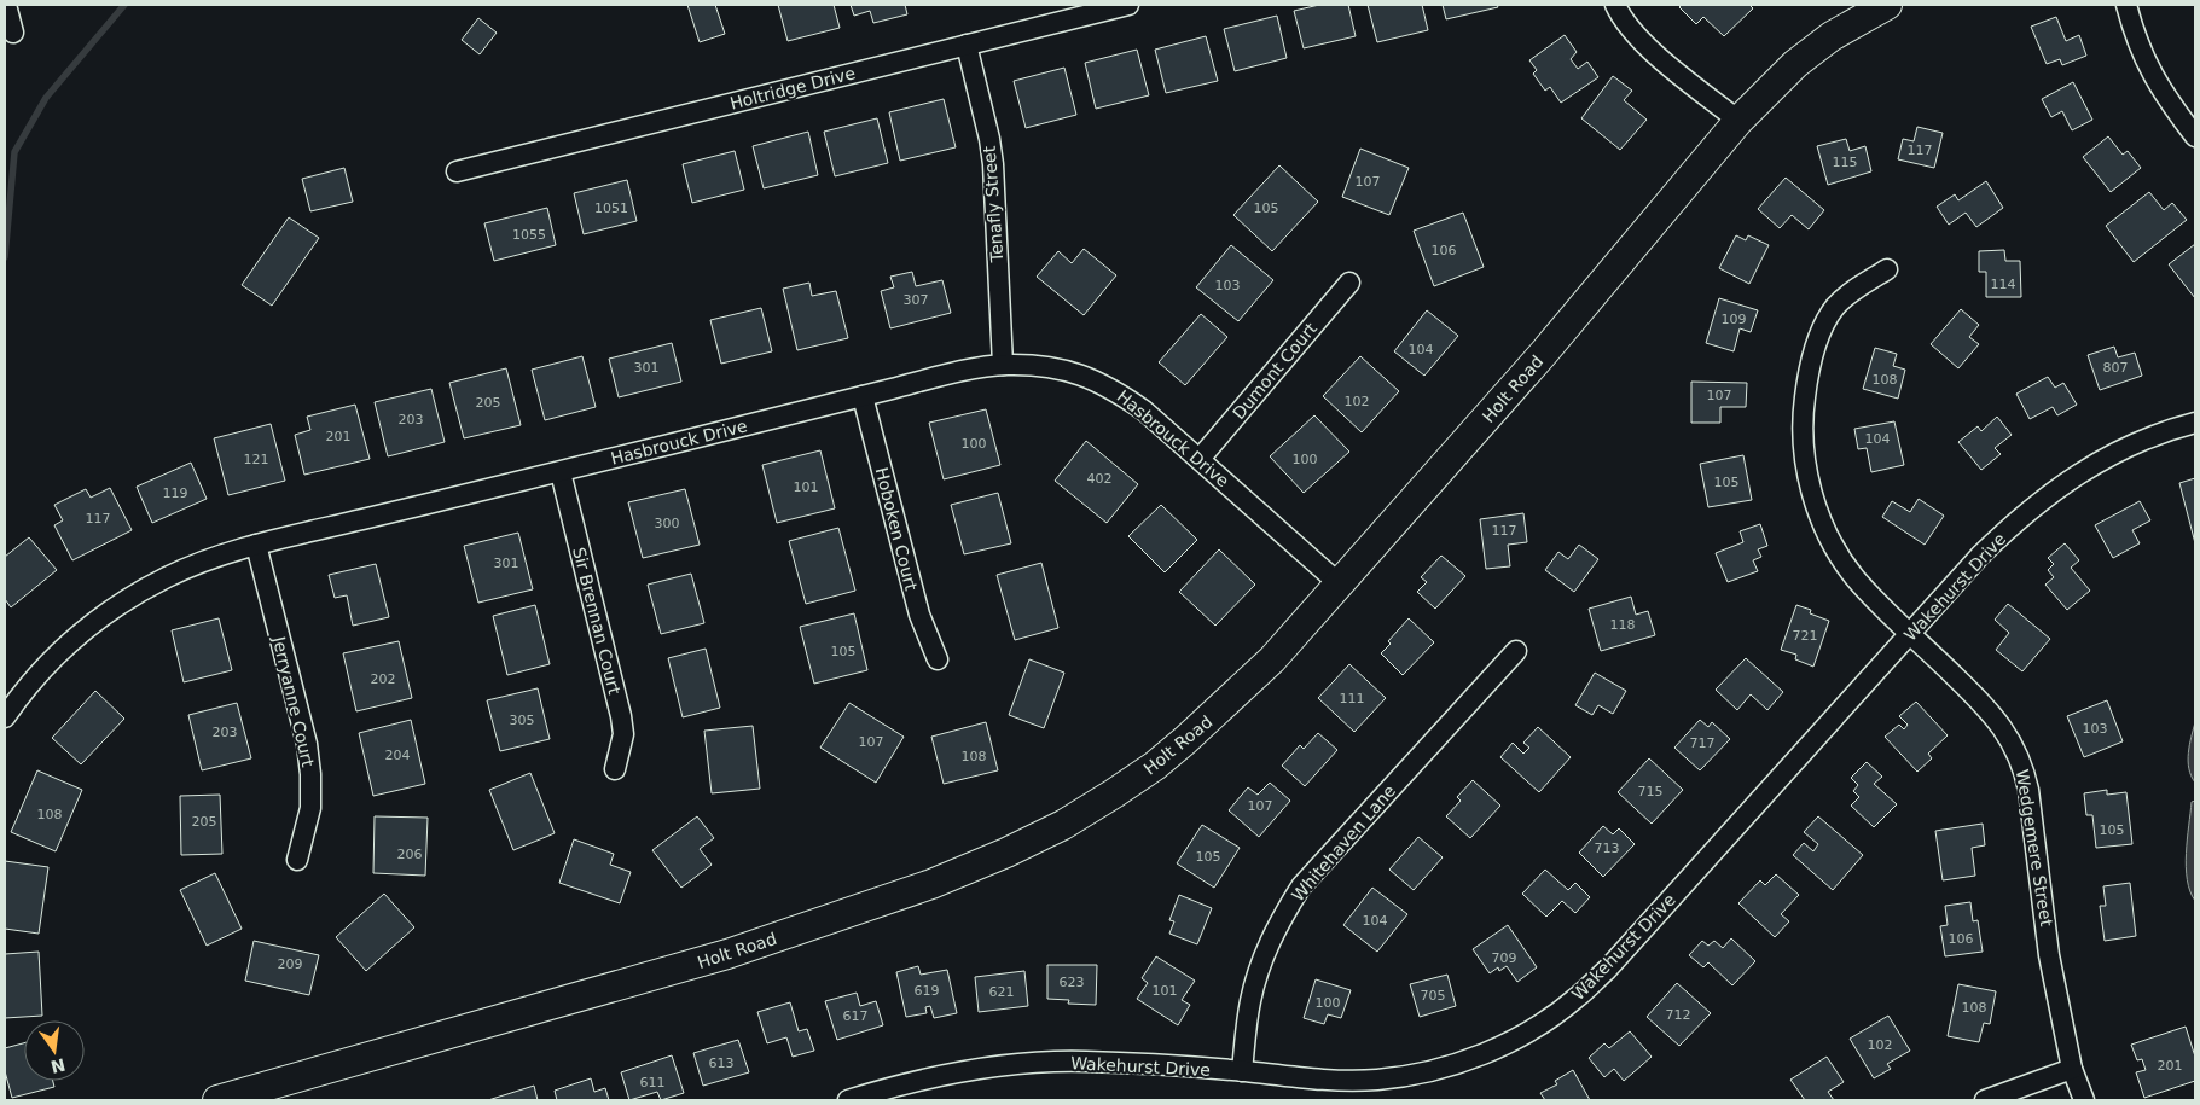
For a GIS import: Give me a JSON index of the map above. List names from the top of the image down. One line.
{"streets":{"street":["Holtridge Drive","Tenafly Street","Dumont Court","Holt Road","Hasbrouck Drive","Hoboken Court","Wakehurst Drive","Sir Brennan Court","Jerryanne Court","Whitehaven Lane","Wedgemere Street"]},"crossings":[["Holtridge Drive","Tenafly Street"],["Tenafly Street","Hasbrouck Drive"],["Dumont Court","Hasbrouck Drive"],["Holt Road","Hasbrouck Drive"],["Hasbrouck Drive","Hoboken Court"],["Hasbrouck Drive","Sir Brennan Court"],["Hasbrouck Drive","Jerryanne Court"],["Wakehurst Drive","Whitehaven Lane"],["Wakehurst Drive","Wedgemere Street"]],"house_numbers":["117","115","107","1051","105","1055","106","114","103","307","109","104","301","807","108","107","102","205","203","201","104","100","121","100","402","105","101","119","117","300","117","301","118","721","105","202","111","305","103","203","107","717","204","108","715","107","108","205","105","713","206","105","104","106","709","209","623","619","101","621","705","100","108","712","617","102","613","201","611"],"north":"bottom"}
